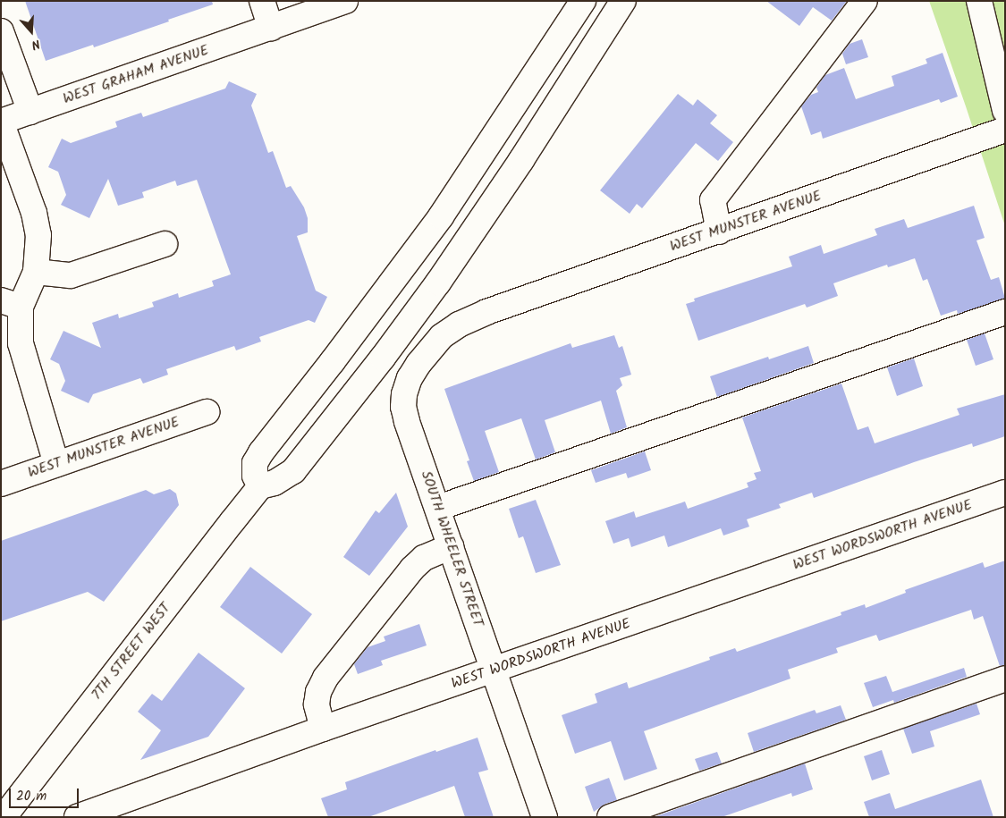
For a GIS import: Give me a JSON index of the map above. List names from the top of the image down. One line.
{"streets":{"main road":["WEST GRAHAM AVENUE","WEST MUNSTER AVENUE","WEST WORDSWORTH AVENUE","SOUTH WHEELER STREET","7TH STREET WEST"]},"crossings":[["WEST MUNSTER AVENUE","SOUTH WHEELER STREET"],["WEST WORDSWORTH AVENUE","SOUTH WHEELER STREET"]],"scale_bar":"20 m","north":"bottom"}
